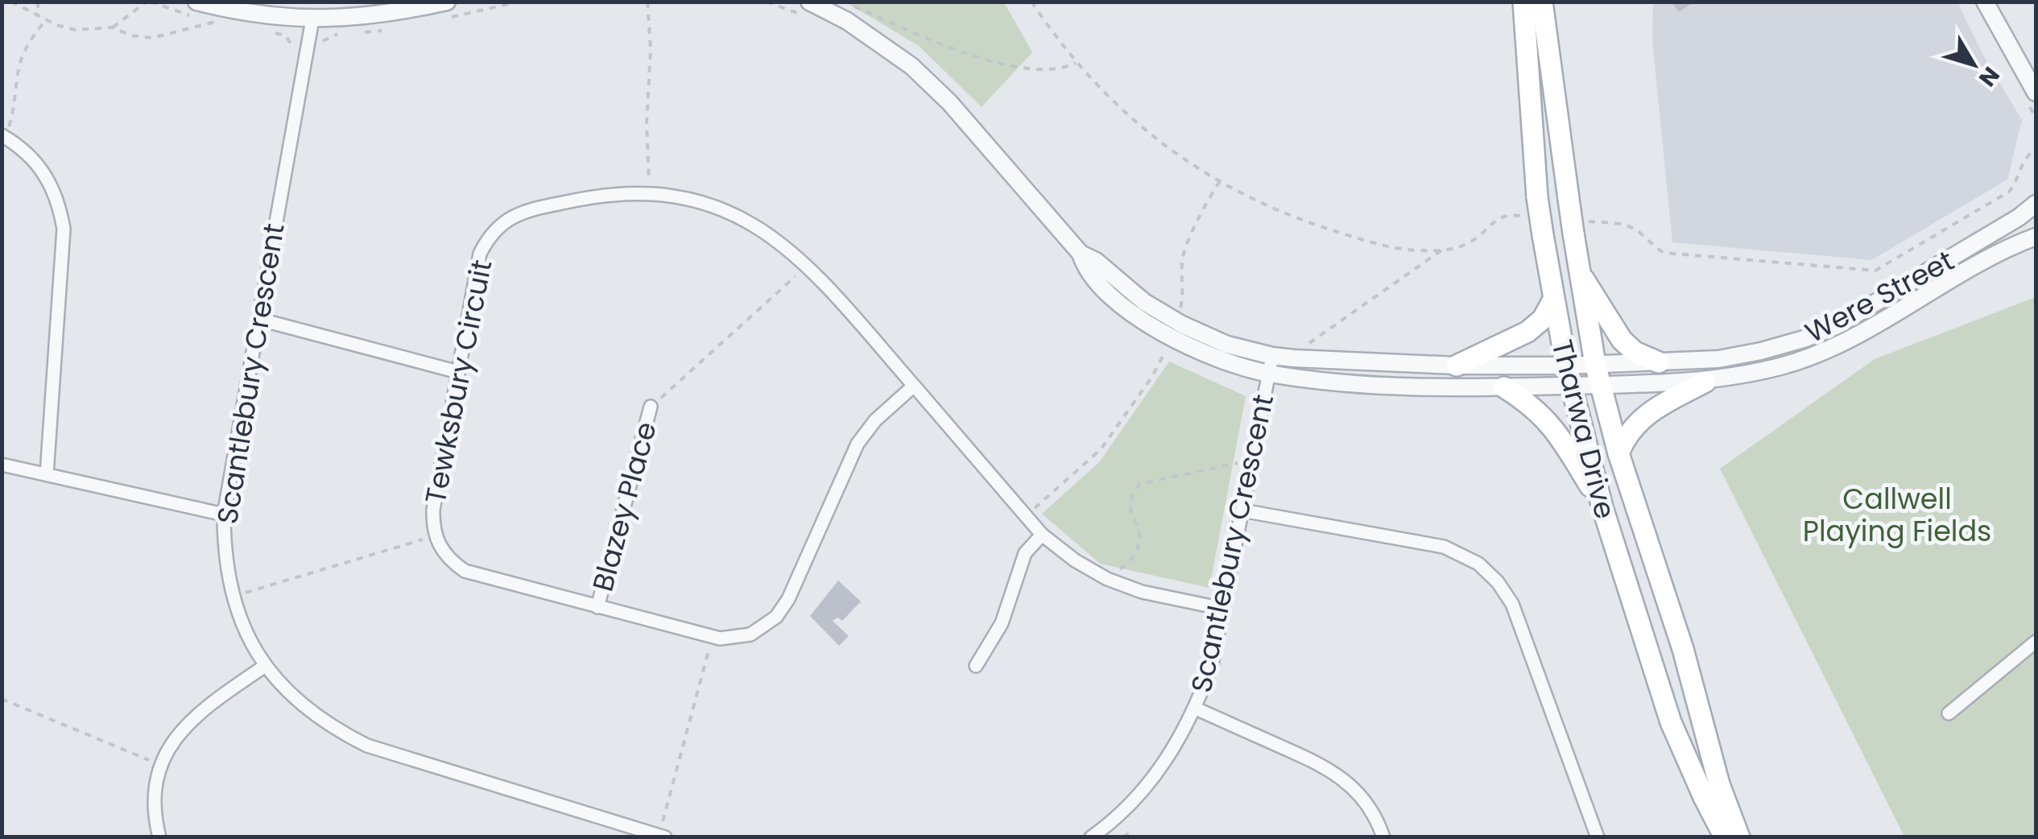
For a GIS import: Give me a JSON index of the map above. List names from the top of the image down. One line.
{"streets":{"main road":["Tharwa Drive"],"street":["Were Street","Scantlebury Crescent","Tewksbury Circuit","Blazey Place"]},"crossings":[["Were Street","Tharwa Drive"],["Scantlebury Crescent","Tewksbury Circuit"],["Tewksbury Circuit","Blazey Place"]],"parks":["Callwell Playing Fields"],"north":"bottom right"}
